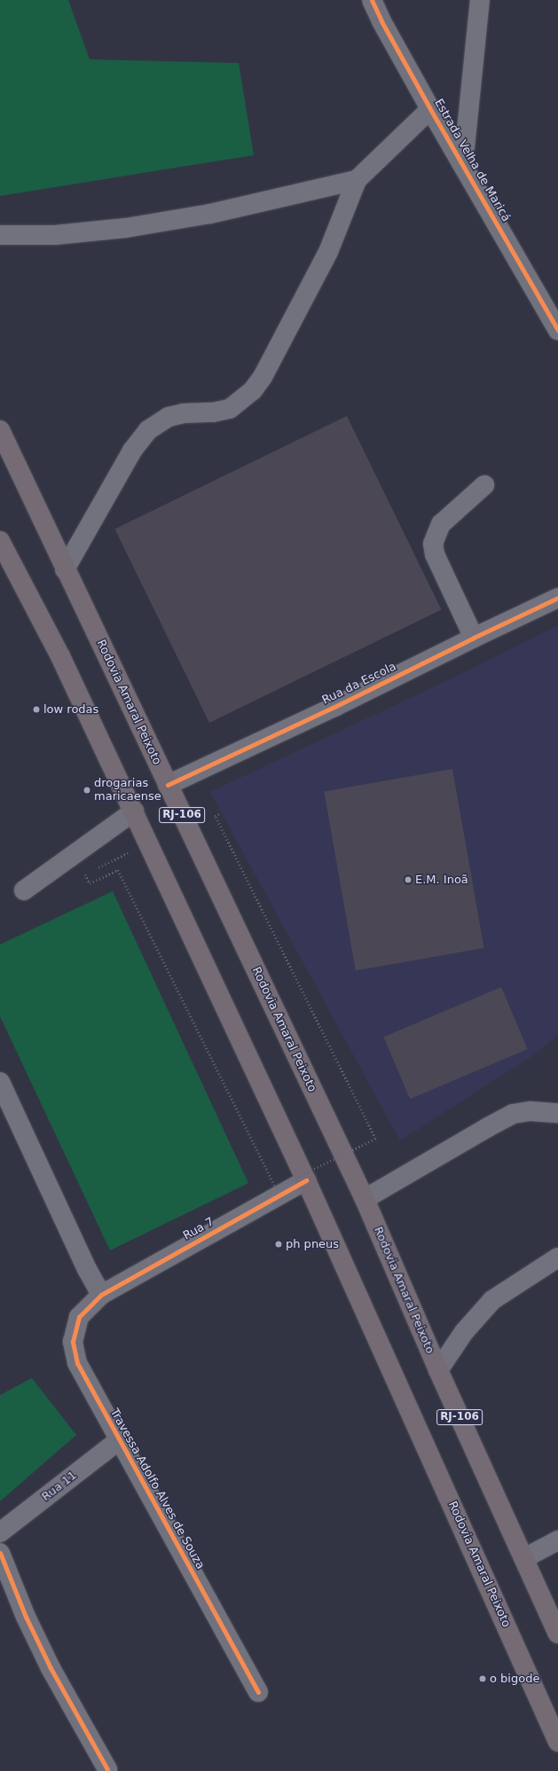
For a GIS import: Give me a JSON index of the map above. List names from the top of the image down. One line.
{"streets":{"highway":["Rodovia Amaral Peixoto","RJ-106"],"street":["Estrada Velha de Maricá","Rua da Escola","Rua 7","Rua 11","Travessa Adolfo Alves de Souza"]},"crossings":[["Rua da Escola","Rodovia Amaral Peixoto"],["Rodovia Amaral Peixoto","Rua 7"],["Rua 7","Travessa Adolfo Alves de Souza"],["Rua 11","Travessa Adolfo Alves de Souza"]],"places":["low rodas","drogarias maricaense","E.M. Inoã","ph pneus","o bigode"]}
